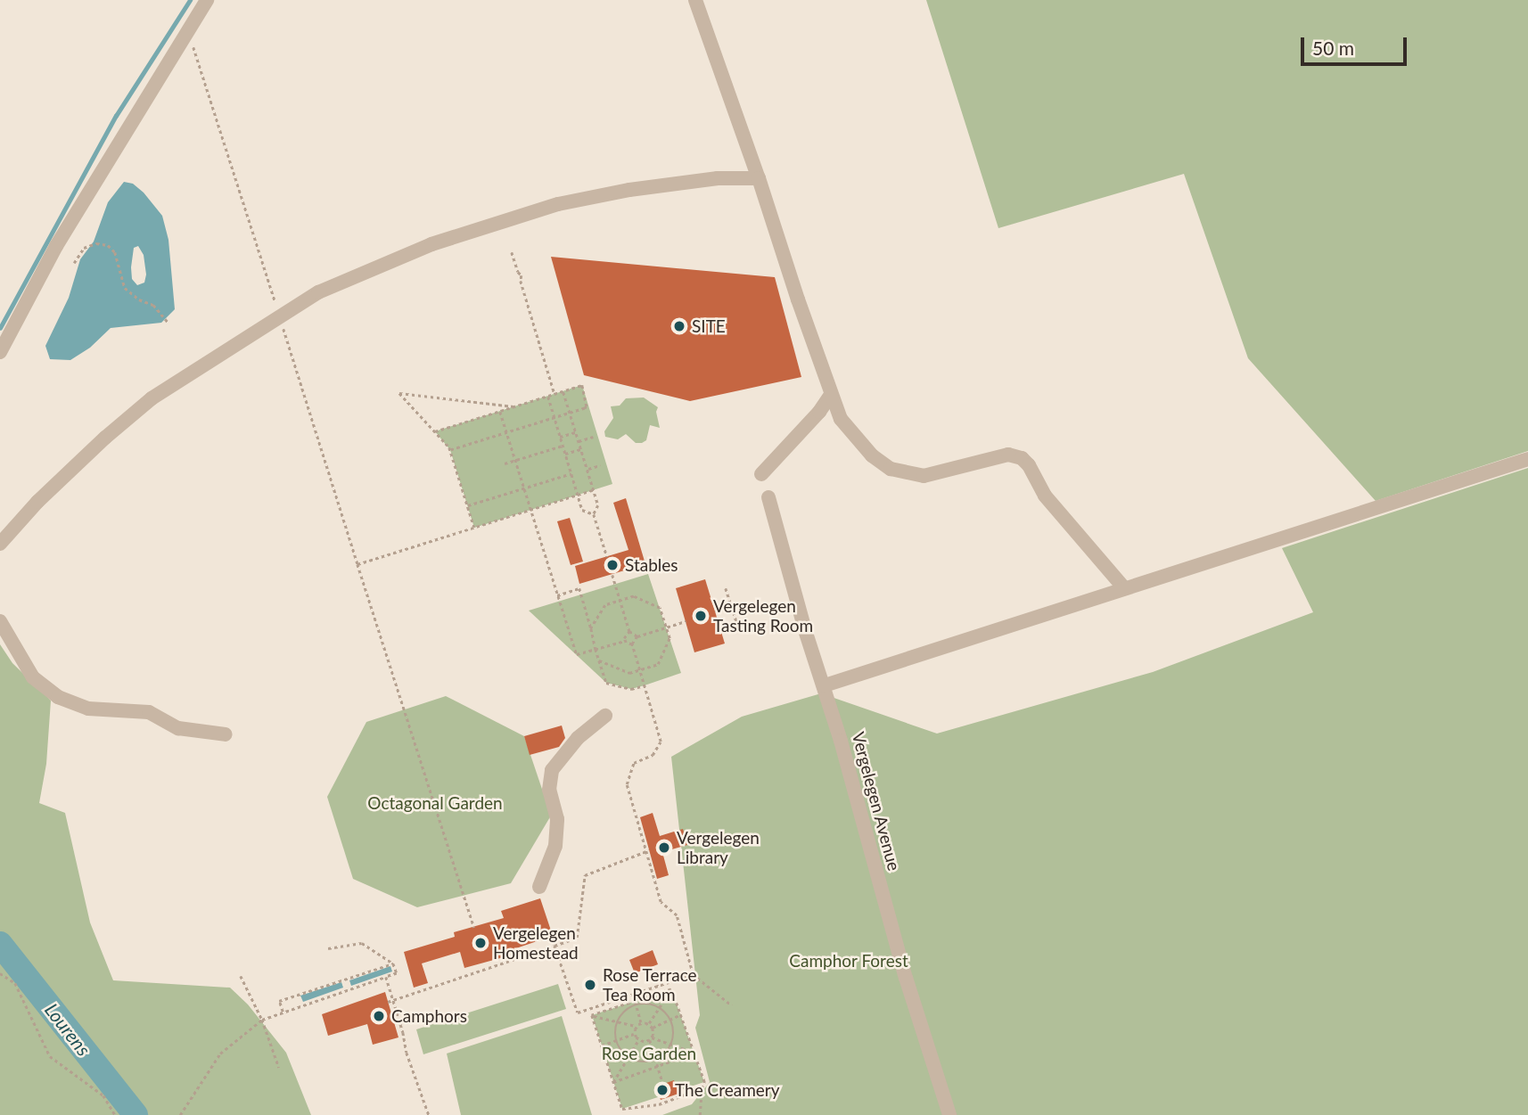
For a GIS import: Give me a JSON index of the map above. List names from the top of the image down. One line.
{"streets":{"street":["Vergelegen Avenue"]},"water":["Lourens"],"parks":["Octagonal Garden","Camphor Forest","Rose Garden"],"places":["SITE","Stables","Vergelegen Tasting Room","Vergelegen Library","Vergelegen Homestead","Rose Terrace Tea Room","Camphors","The Creamery"],"scale_bar":"50 m"}
